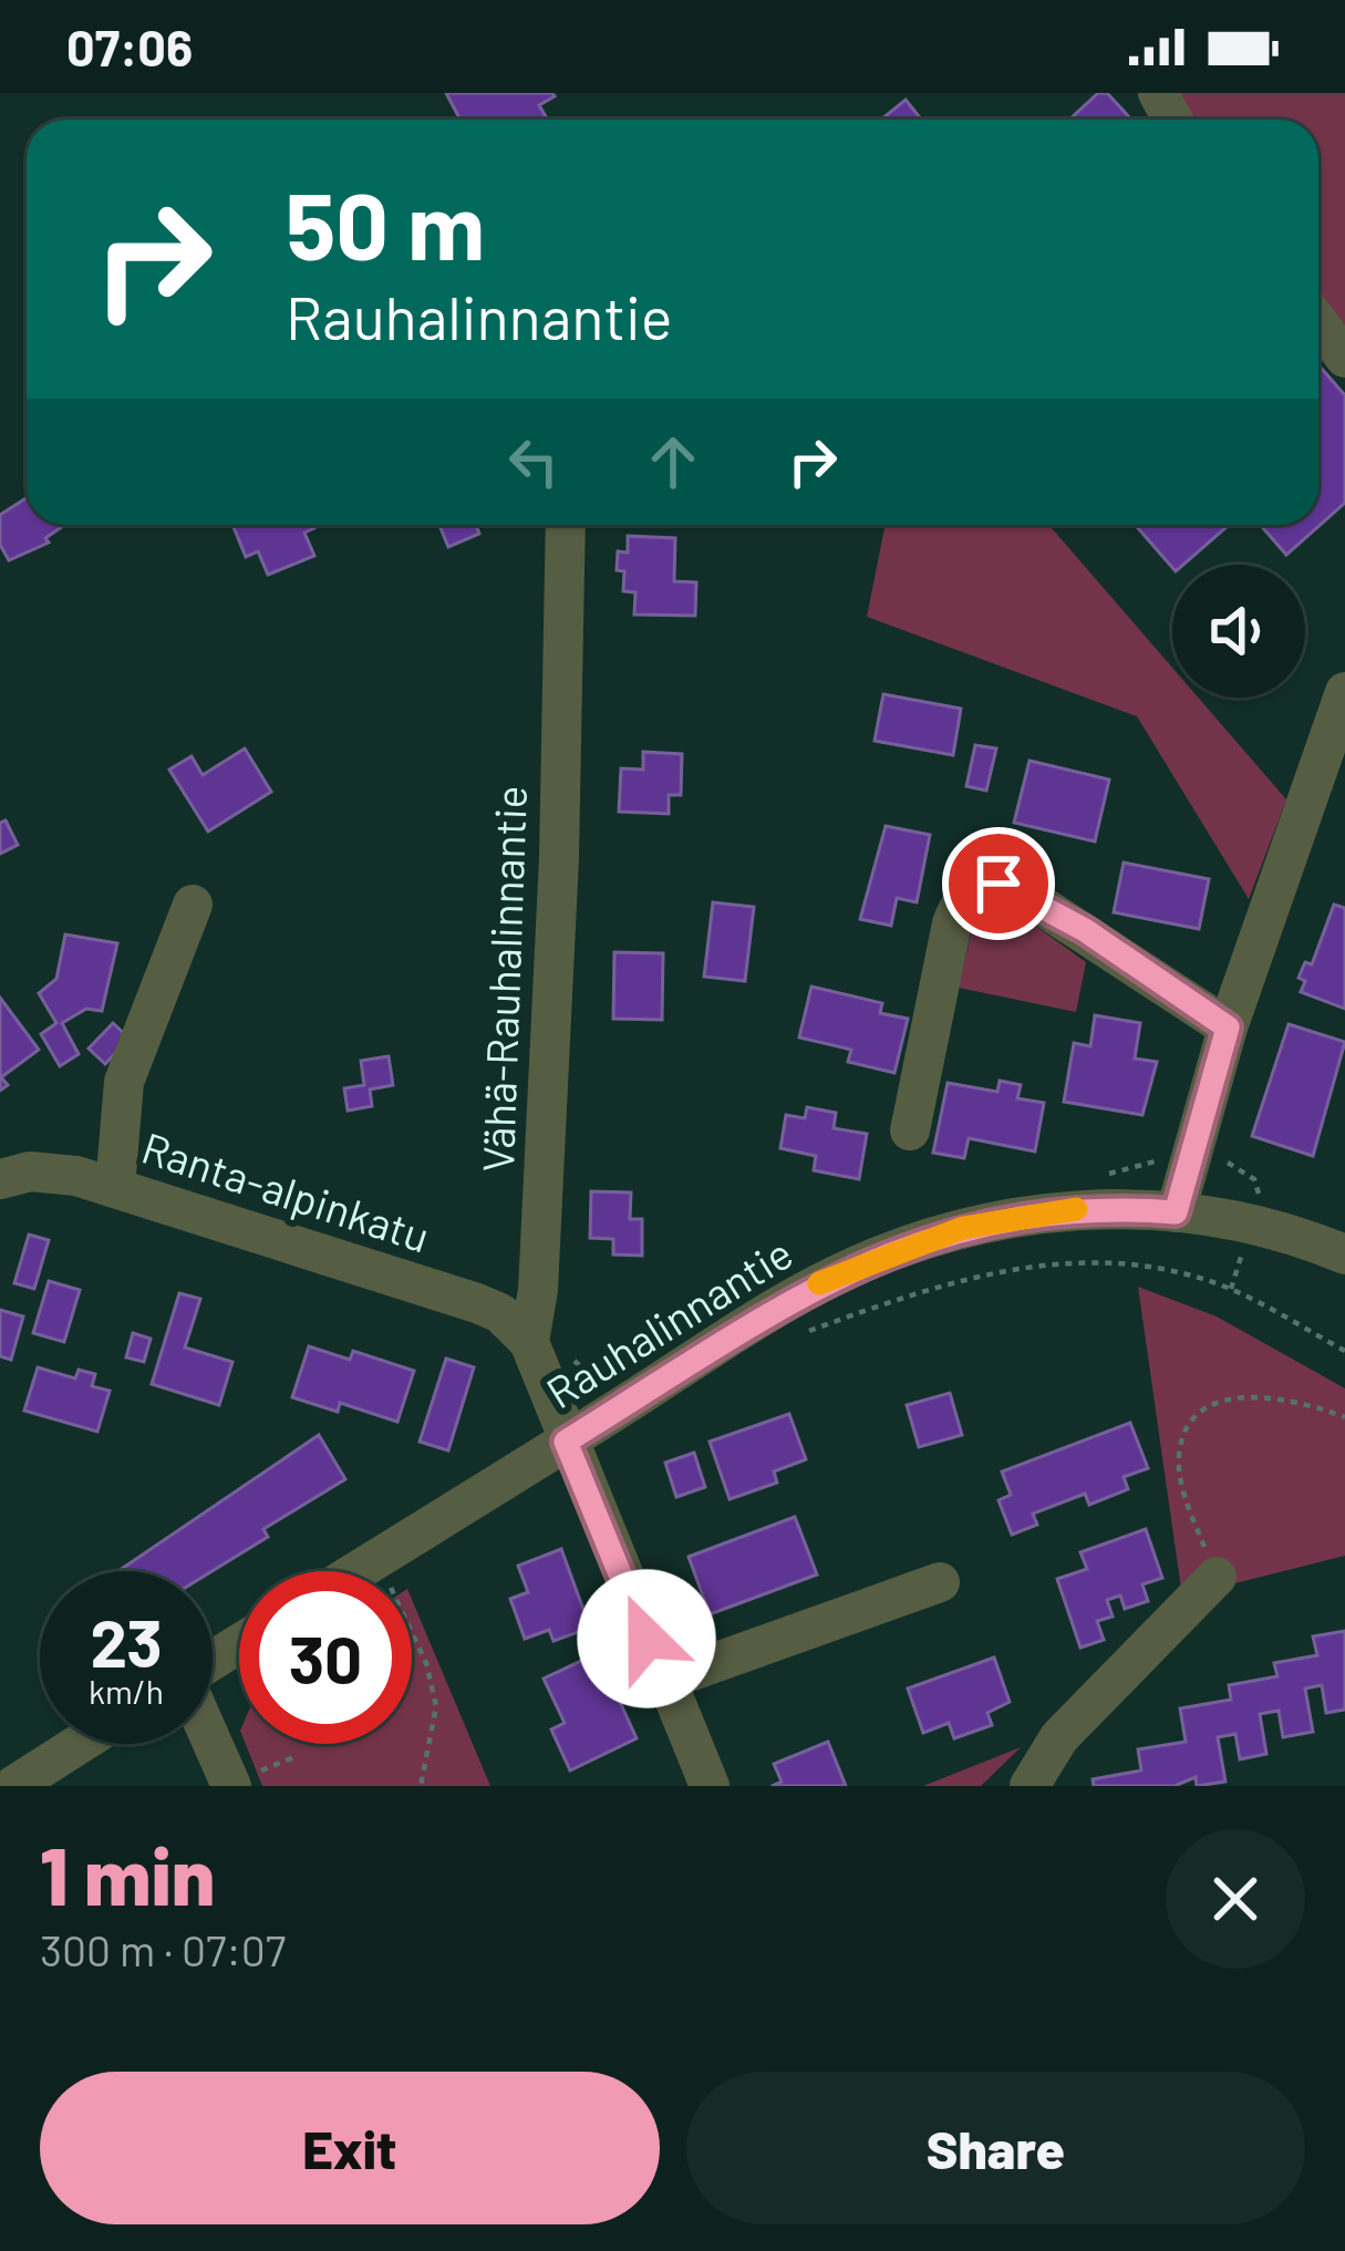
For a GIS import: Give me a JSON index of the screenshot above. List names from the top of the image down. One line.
{"streets":{"street":["Vähä-Rauhalinnantie","Ranta-alpinkatu","Rauhalinnantie"]},"crossings":[["Vähä-Rauhalinnantie","Ranta-alpinkatu"],["Vähä-Rauhalinnantie","Rauhalinnantie"]],"page":{"status":"07:06","turn":["50 m","Rauhalinnantie"],"speed":"23 km/h","limit":"30","heading":["1 min","300 m · 07:07"],"buttons":["Exit","Share"]}}
